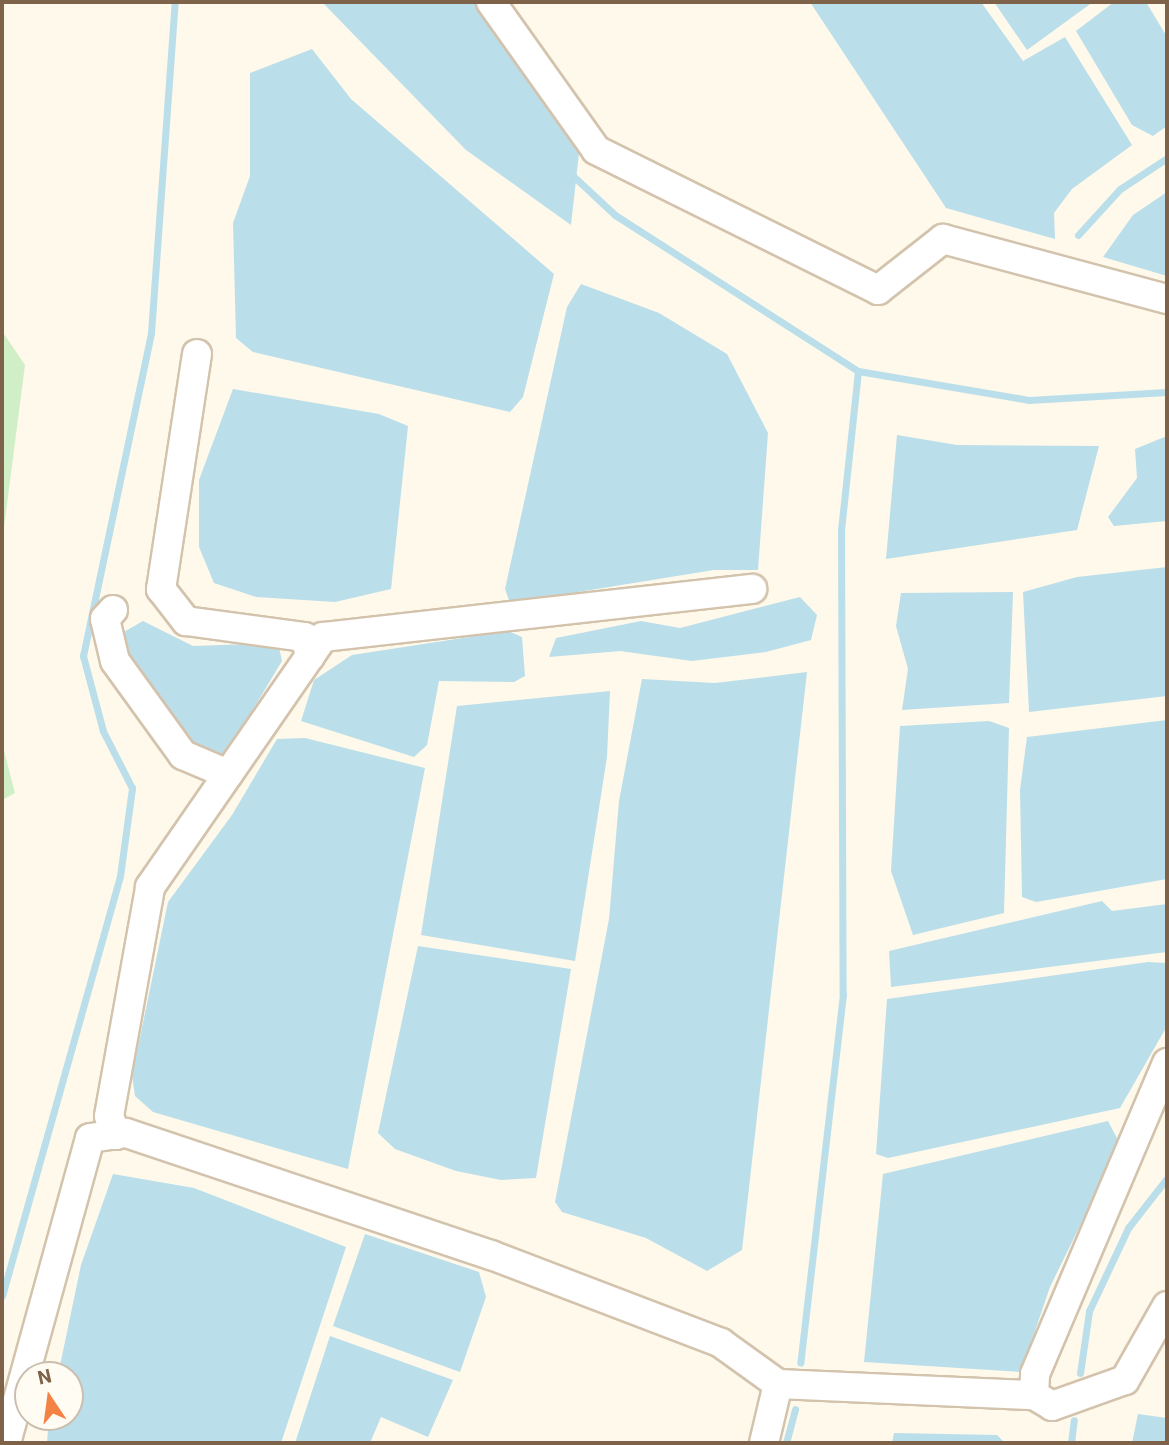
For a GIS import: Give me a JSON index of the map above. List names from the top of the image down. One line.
{"north":"top"}
